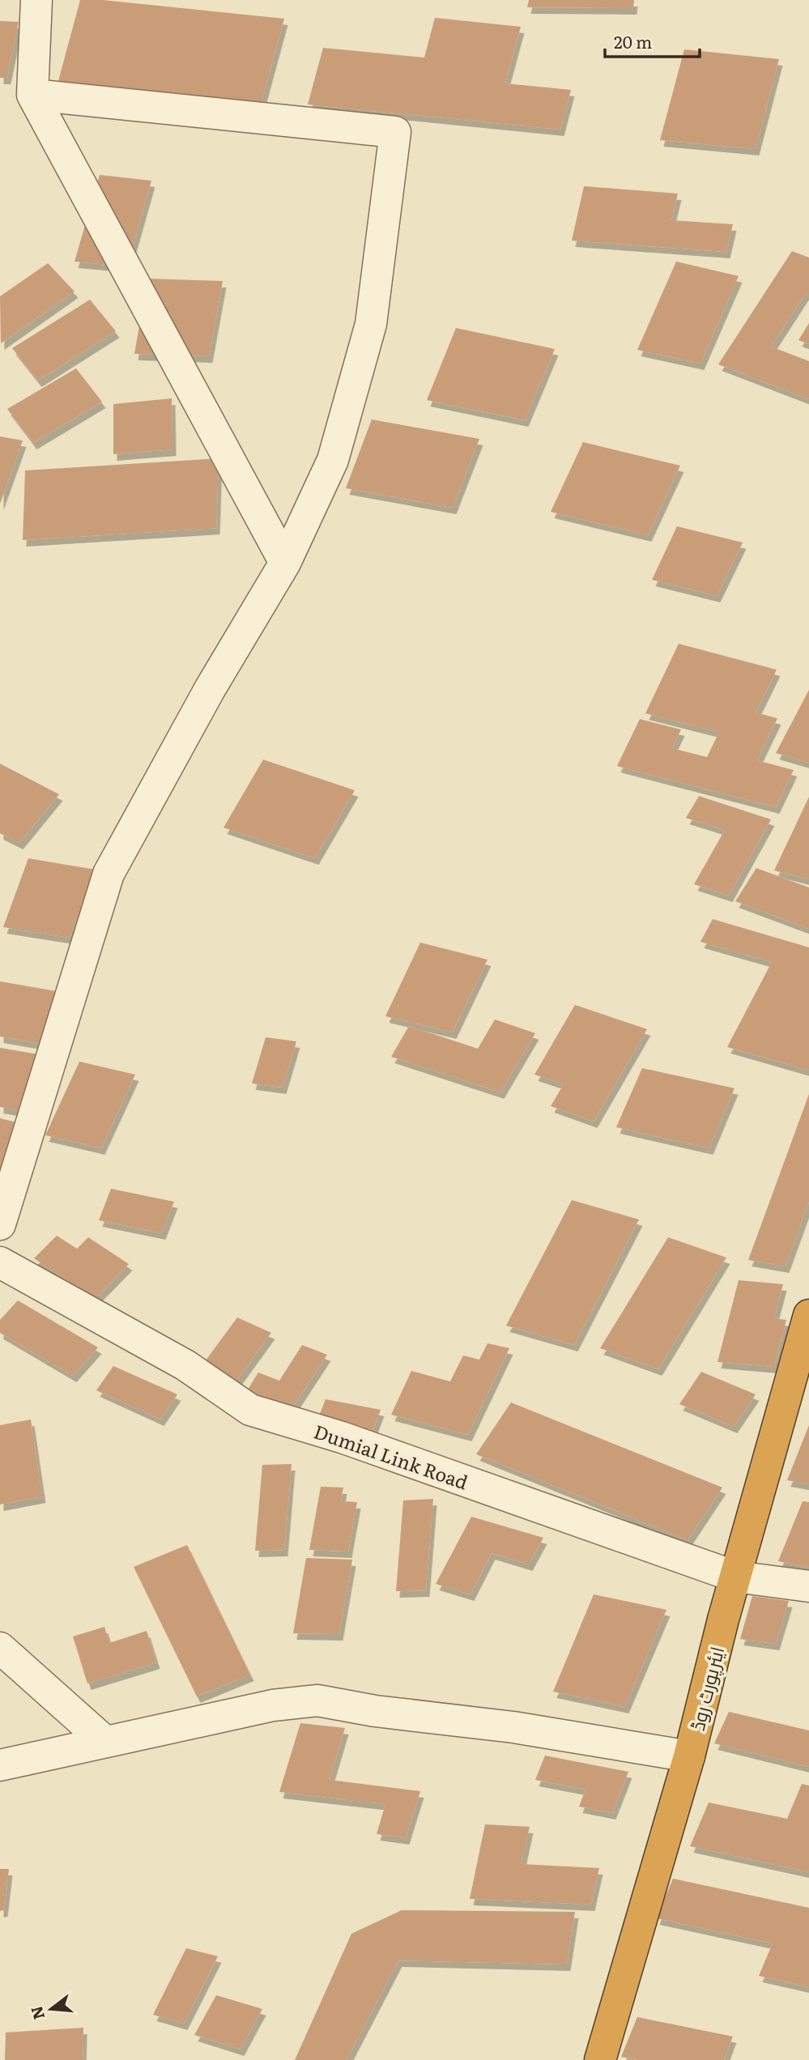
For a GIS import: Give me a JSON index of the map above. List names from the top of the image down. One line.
{"streets":{"highway":["ایئرپورٹ روڈ"],"street":["Dumial Link Road"]},"crossings":[["Dumial Link Road","ایئرپورٹ روڈ"]],"scale_bar":"20 m","north":"left"}
